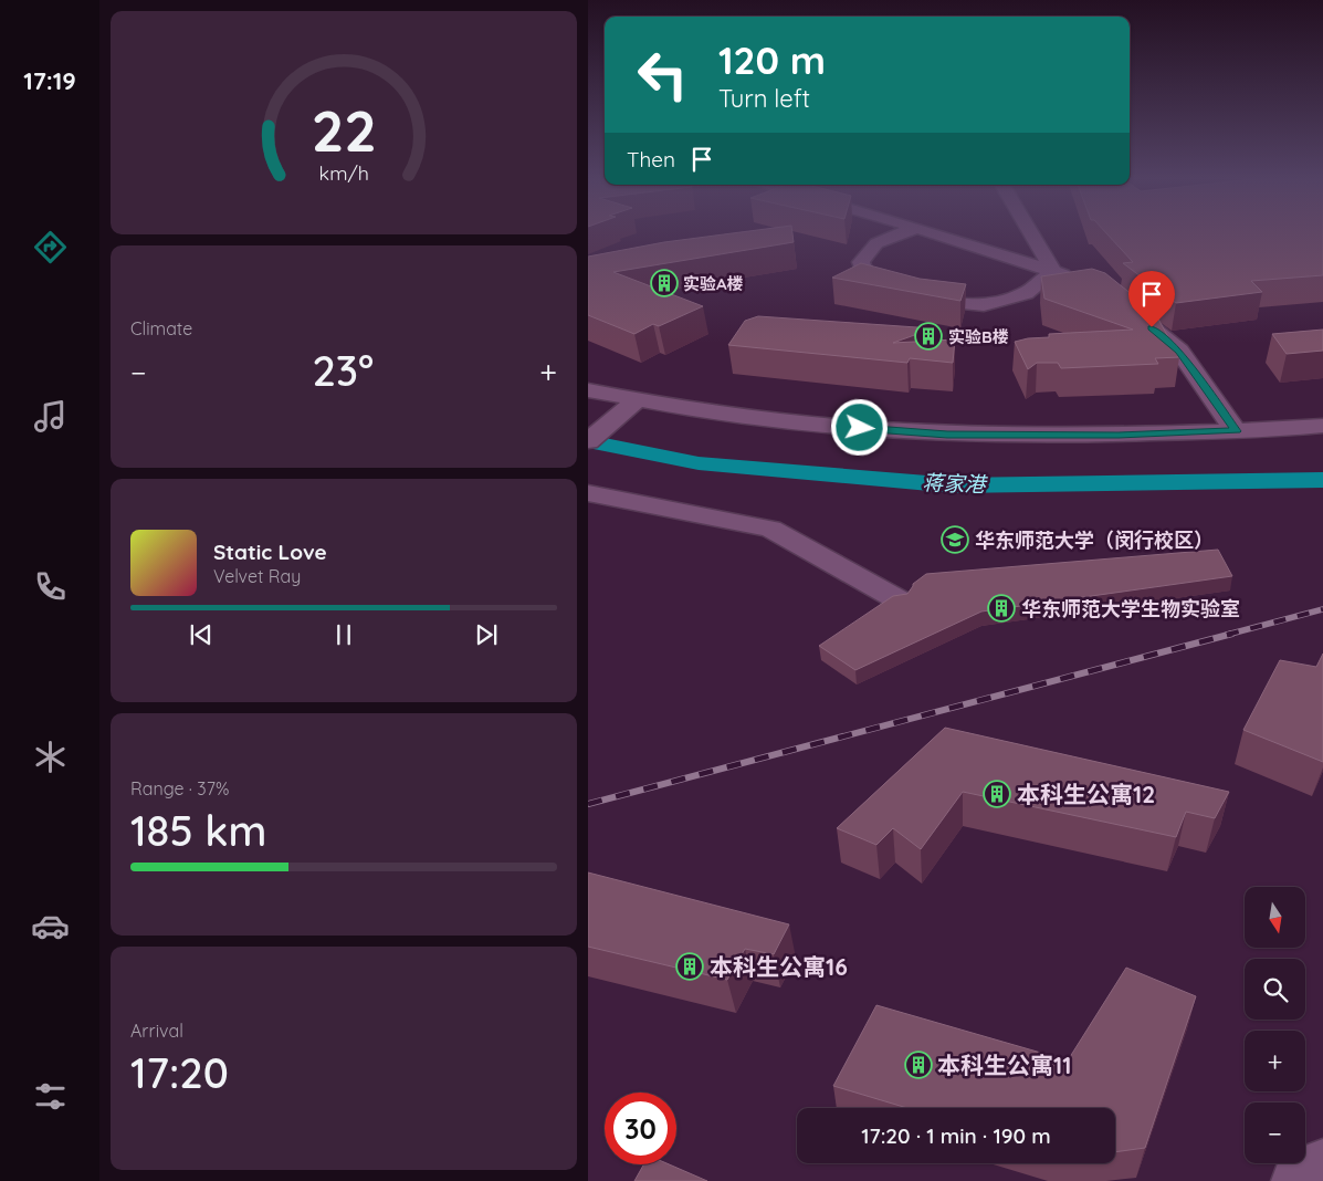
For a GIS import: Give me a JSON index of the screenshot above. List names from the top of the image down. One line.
{"water":["蒋家港"],"places":{"building":["实验A楼","实验B楼","华东师范大学生物实验室","本科生公寓12","本科生公寓16","本科生公寓11"],"school or university":["华东师范大学（闵行校区）"]},"north":"bottom","page":{"tabs":"17:19","turn":["120 m","Turn left"],"then":"Then","tile":["Climate",["Range · 37%","185 km"],["Arrival","17:20"]],"heat":["−","23°","+"],"song":["Static Love","Velvet Ray"],"map_buttons":["+","−"],"limit":"30","trip":"17:20 · 1 min · 190 m","gauge":["22","km/h"]}}
